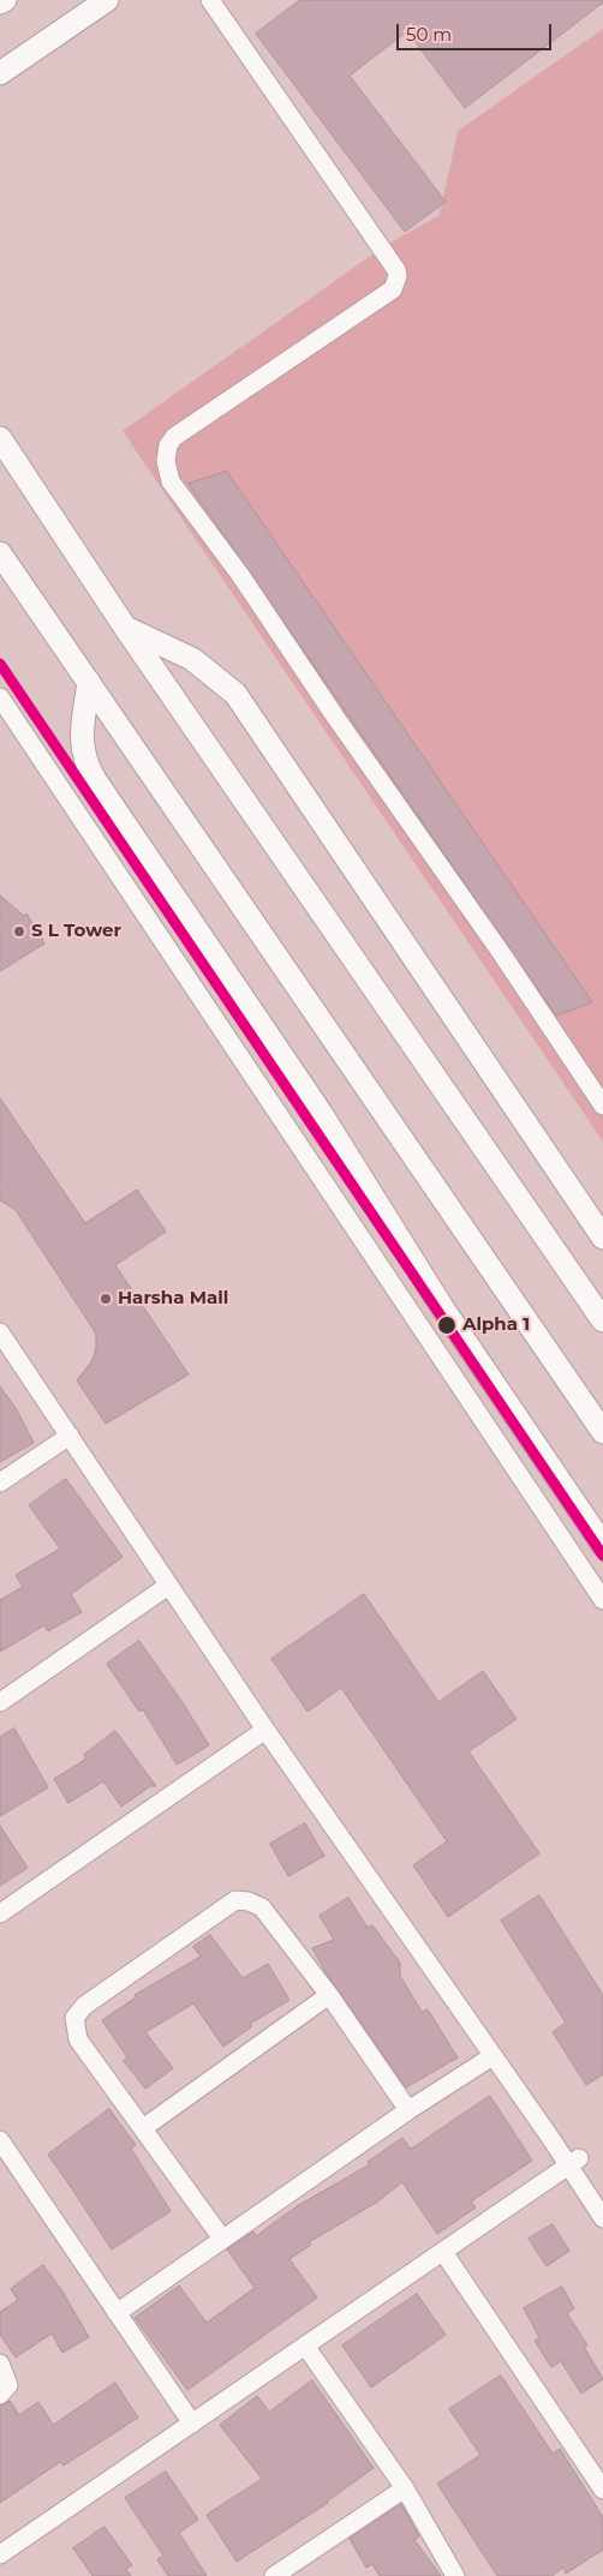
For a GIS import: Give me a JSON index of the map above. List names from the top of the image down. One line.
{"places":["S L Tower","Harsha Mall","Alpha 1"],"scale_bar":"50 m"}
